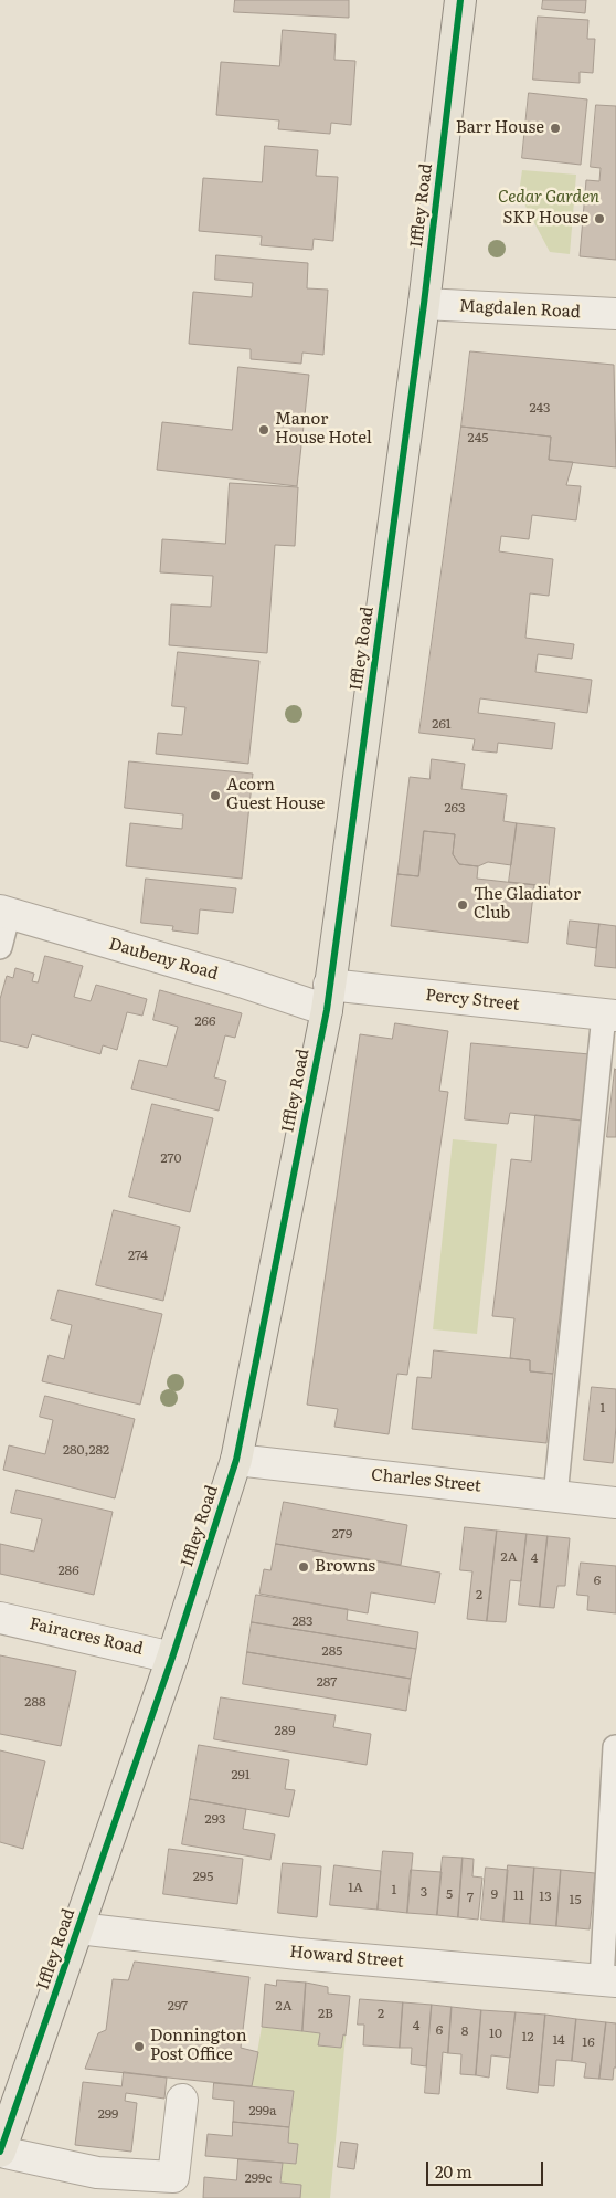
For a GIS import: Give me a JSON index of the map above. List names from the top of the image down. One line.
{"streets":{"main road":["Iffley Road"],"street":["Magdalen Road","Daubeny Road","Percy Street","Charles Street","Fairacres Road","Howard Street"]},"crossings":[["Iffley Road","Magdalen Road"],["Iffley Road","Daubeny Road"],["Iffley Road","Percy Street"],["Iffley Road","Charles Street"],["Iffley Road","Fairacres Road"],["Iffley Road","Howard Street"],["Daubeny Road","Percy Street"]],"parks":["Cedar Garden"],"places":["Barr House","SKP House","Manor House Hotel","Acorn Guest House","The Gladiator Club","Browns","Donnington Post Office"],"house_numbers":["243","245","261","263","266","270","274","1","280,282","279","2A","4","286","6","2","283","285","287","288","289","291","293","295","1A","1","3","5","9","11","13","7","15","297","2A","2B","2","4","6","8","10","12","14","16","299a","299","299c"],"scale_bar":"20 m"}
